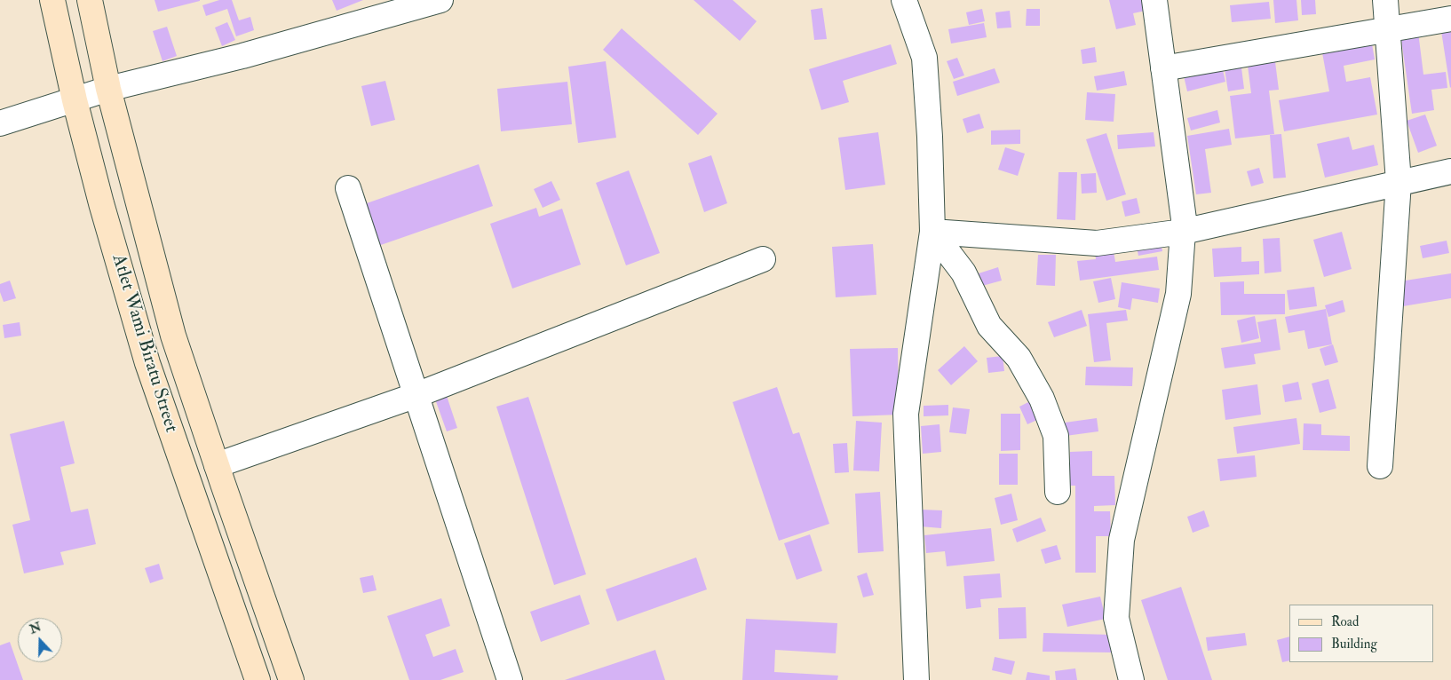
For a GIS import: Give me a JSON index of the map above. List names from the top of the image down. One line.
{"streets":{"main road":["Atlet Wami Biratu Street"]},"legend":["Road","Building"],"north":"top"}
